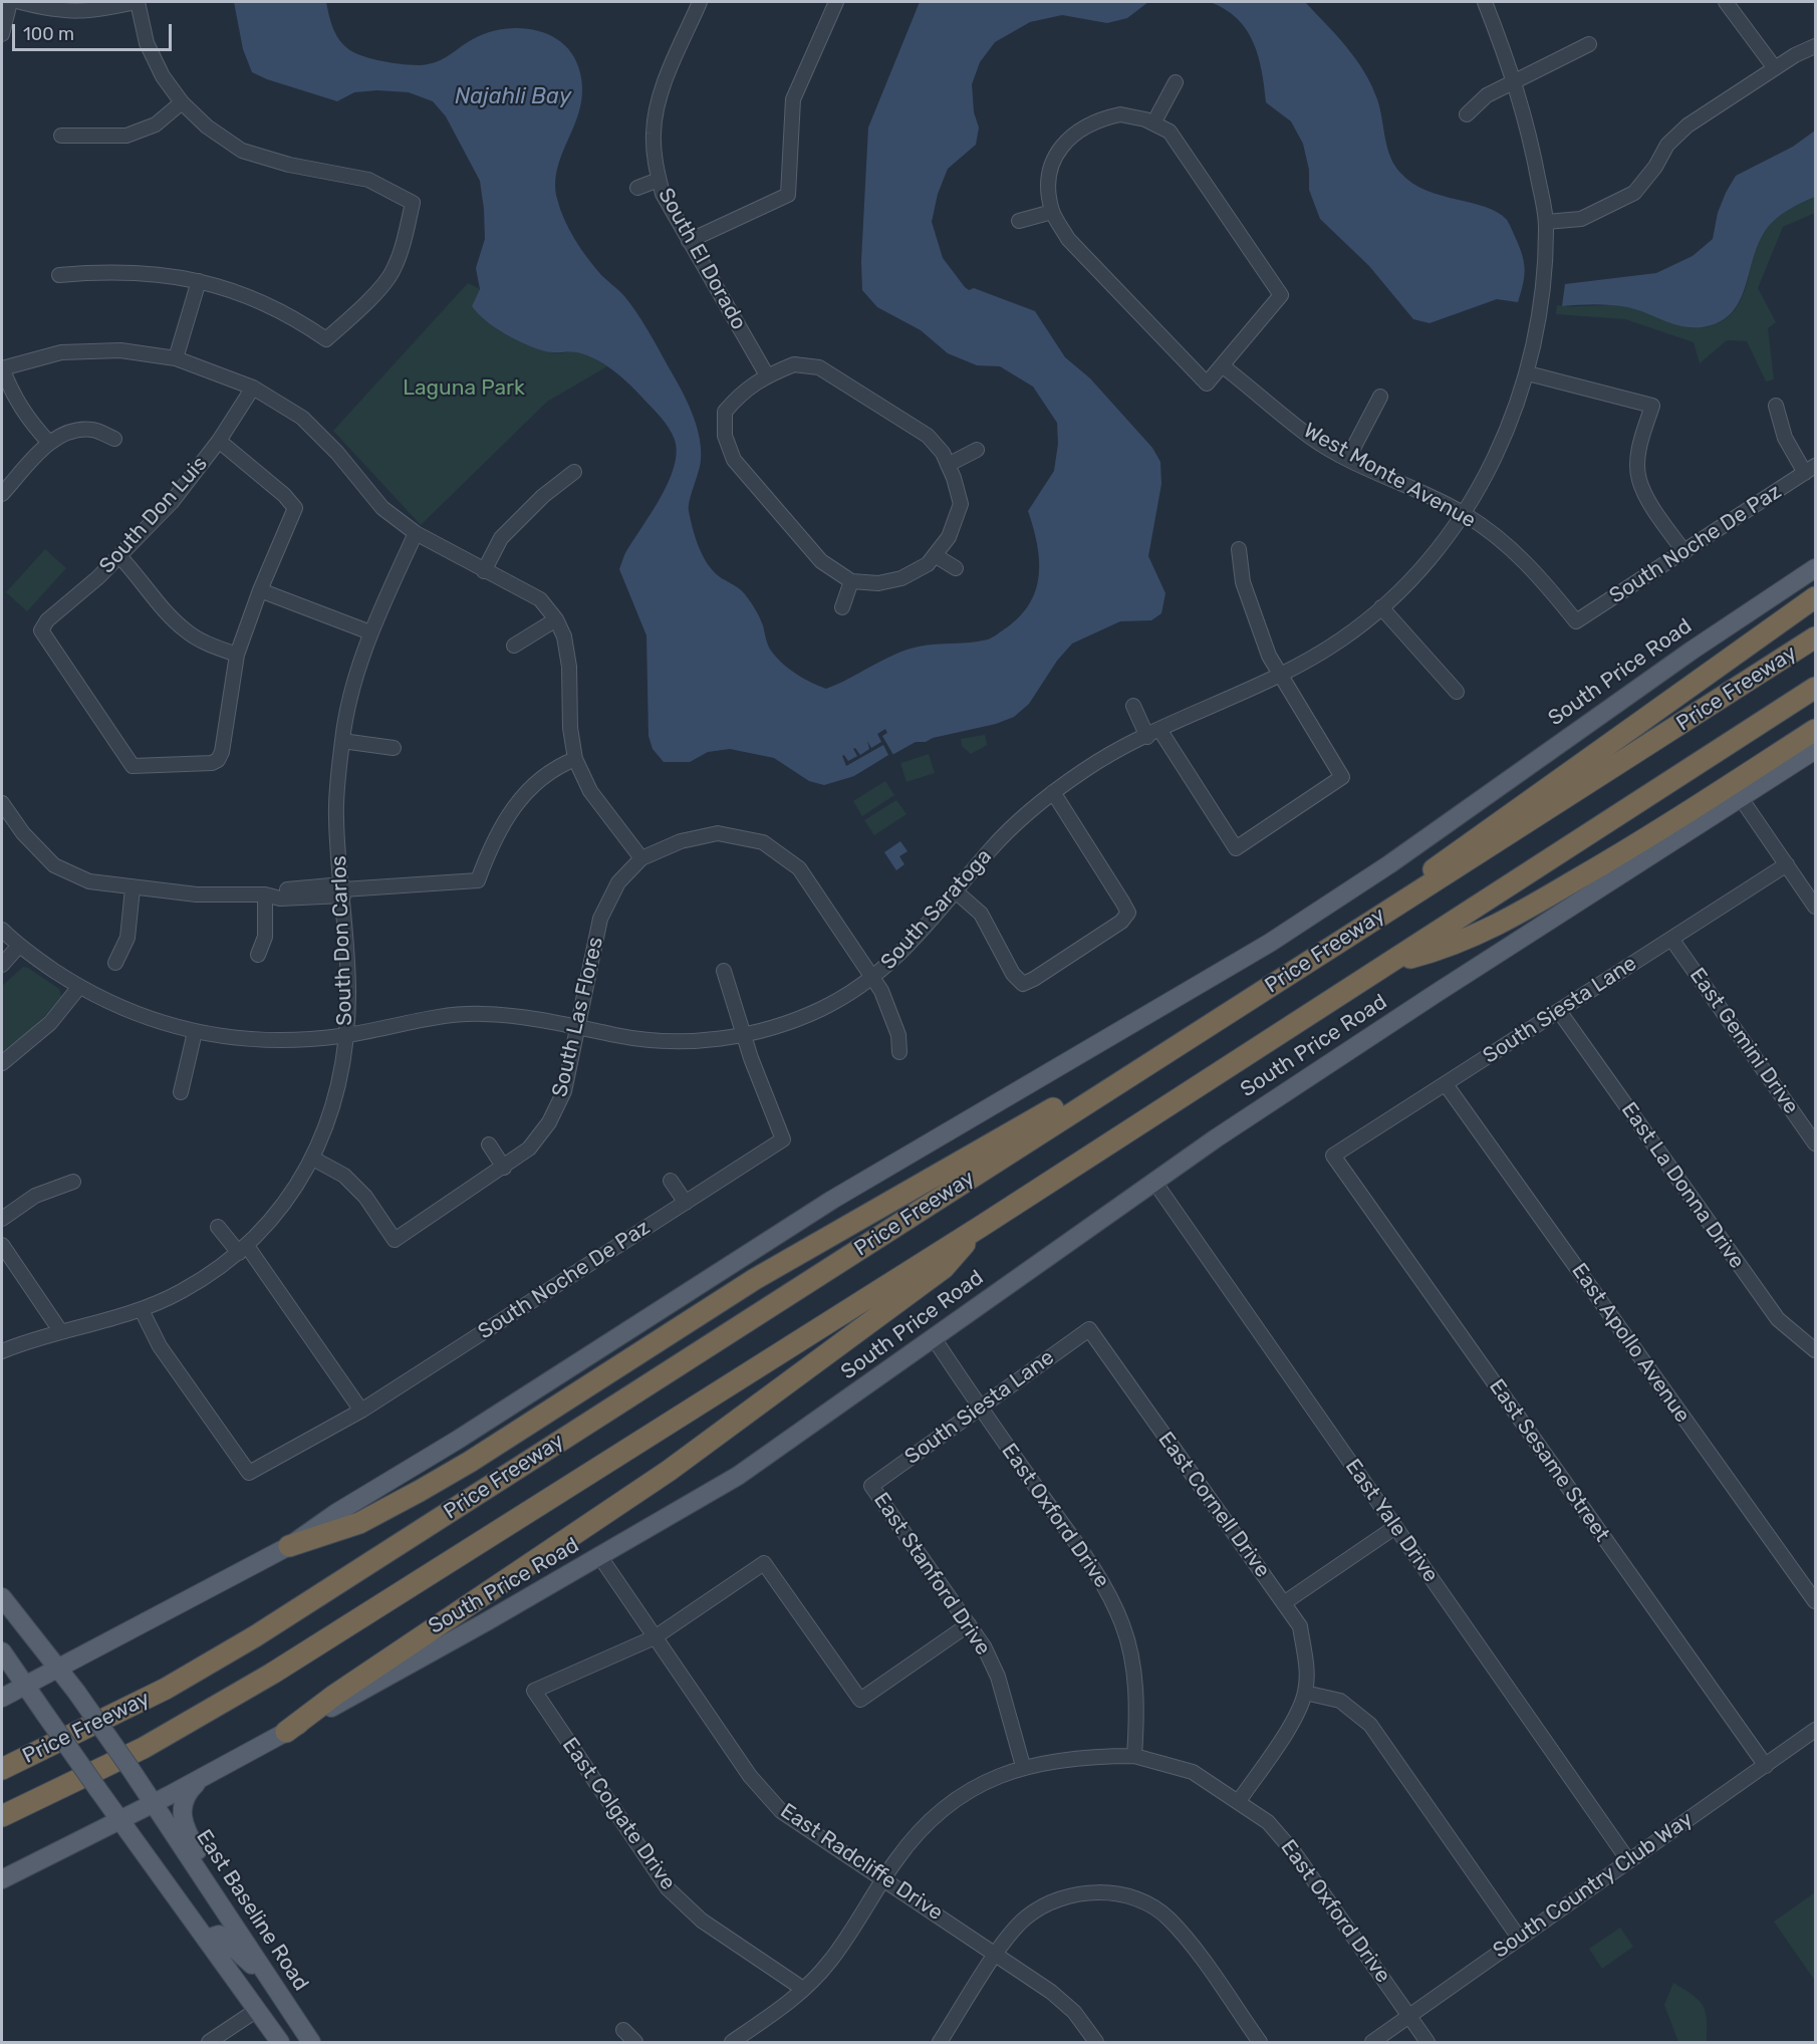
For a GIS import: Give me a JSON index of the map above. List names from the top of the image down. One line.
{"streets":{"highway":["Price Freeway"],"main road":["South Price Road","East Baseline Road"],"street":["South El Dorado","West Monte Avenue","South Don Luis","South Noche De Paz","South Saratoga","South Don Carlos","South Siesta Lane","South Las Flores","East Gemini Drive","East La Donna Drive","East Apollo Avenue","East Sesame Street","East Cornell Drive","East Oxford Drive","East Yale Drive","East Stanford Drive","East Colgate Drive","East Radcliffe Drive","South Country Club Way"]},"crossings":[["West Monte Avenue","South Noche De Paz"],["West Monte Avenue","South Saratoga"],["South Noche De Paz","South Saratoga"],["South Noche De Paz","South Don Carlos"],["South Price Road","East Oxford Drive"],["South Price Road","East Yale Drive"],["South Price Road","East Radcliffe Drive"],["South Price Road","East Baseline Road"],["South Saratoga","South Don Carlos"],["South Saratoga","South Las Flores"],["South Don Carlos","South Las Flores"],["South Siesta Lane","East Gemini Drive"],["South Siesta Lane","East La Donna Drive"],["South Siesta Lane","East Apollo Avenue"],["South Siesta Lane","East Sesame Street"],["South Siesta Lane","East Cornell Drive"],["South Siesta Lane","East Oxford Drive"],["South Siesta Lane","East Stanford Drive"],["East Sesame Street","South Country Club Way"],["East Cornell Drive","East Oxford Drive"],["East Oxford Drive","South Country Club Way"],["East Yale Drive","South Country Club Way"],["East Colgate Drive","East Radcliffe Drive"]],"water":["Najahli Bay"],"parks":["Laguna Park"],"scale_bar":"100 m"}
